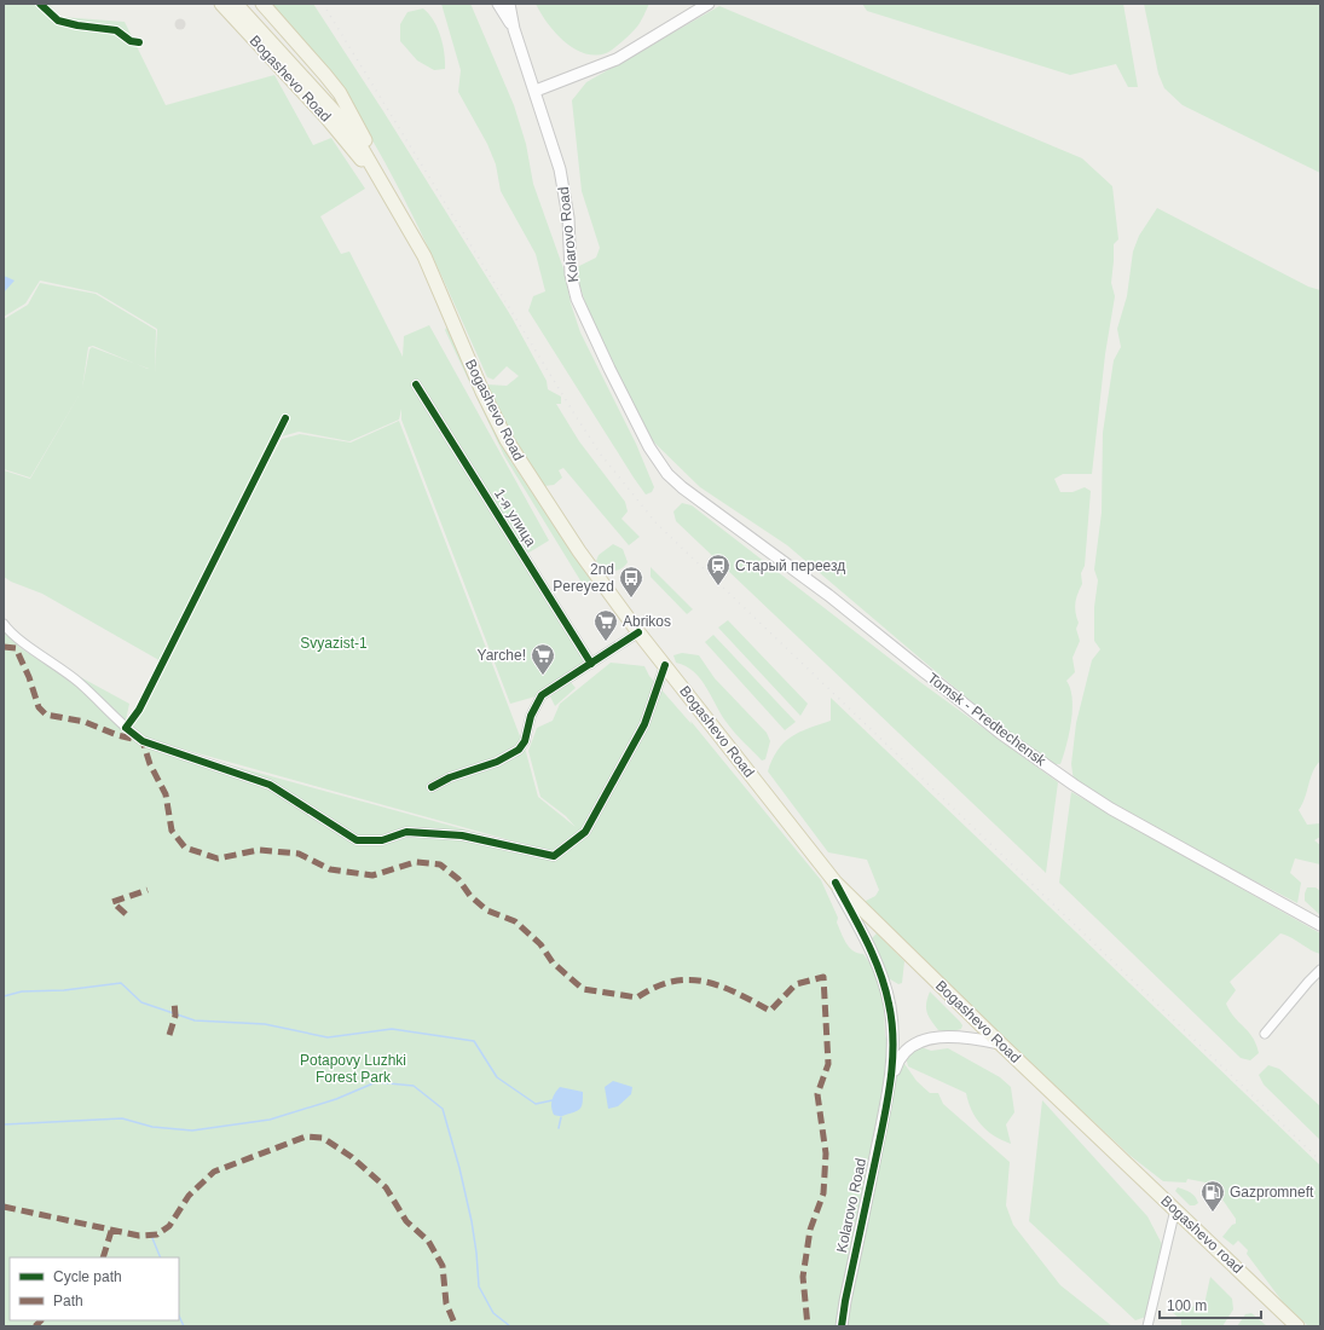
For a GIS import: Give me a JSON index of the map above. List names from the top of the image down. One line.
{"streets":{"main road":["Bogashevo Road","Kolarovo Road","Tomsk - Predtechensk","Bogashevo road"],"street":["1-я улица"]},"crossings":[["Bogashevo Road","Bogashevo road"],["Kolarovo Road","Tomsk - Predtechensk"]],"parks":["Svyazist-1","Potapovy Luzhki Forest Park"],"places":{"station":["Старый переезд"],"bus stop":["2nd Pereyezd"],"supermarket":["Abrikos","Yarche!"],"fuel station":["Gazpromneft"]},"legend":["Cycle path","Path"],"scale_bar":"100 m"}
